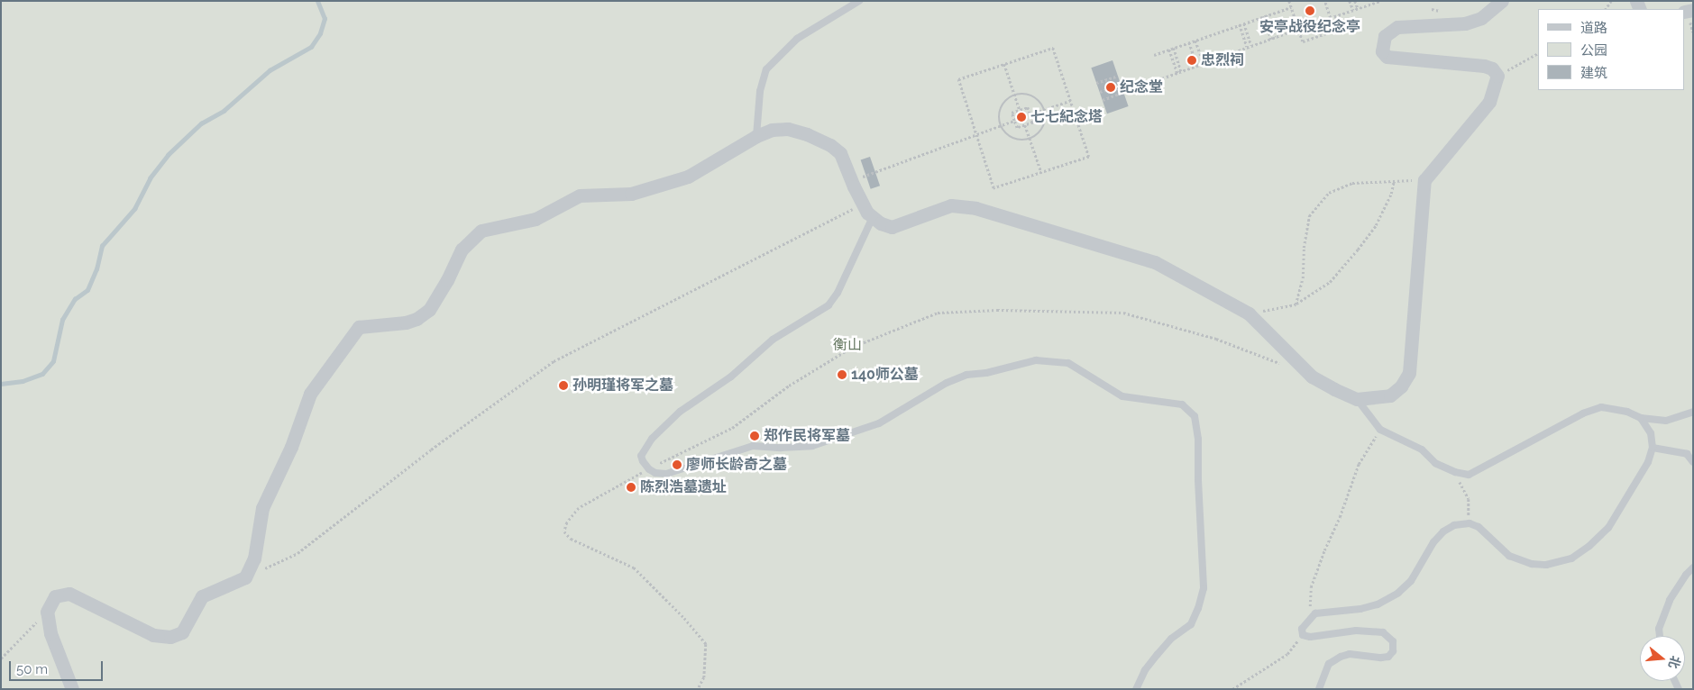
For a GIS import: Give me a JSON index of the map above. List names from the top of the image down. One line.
{"parks":["衡山"],"places":["安亭战役纪念亭","忠烈祠","纪念堂","七七紀念塔","140师公墓","孙明瑾将军之墓","郑作民将军墓","廖师长龄奇之墓","陈烈浩墓遗址"],"legend":["道路","公园","建筑"],"scale_bar":"50 m","north":"right"}
